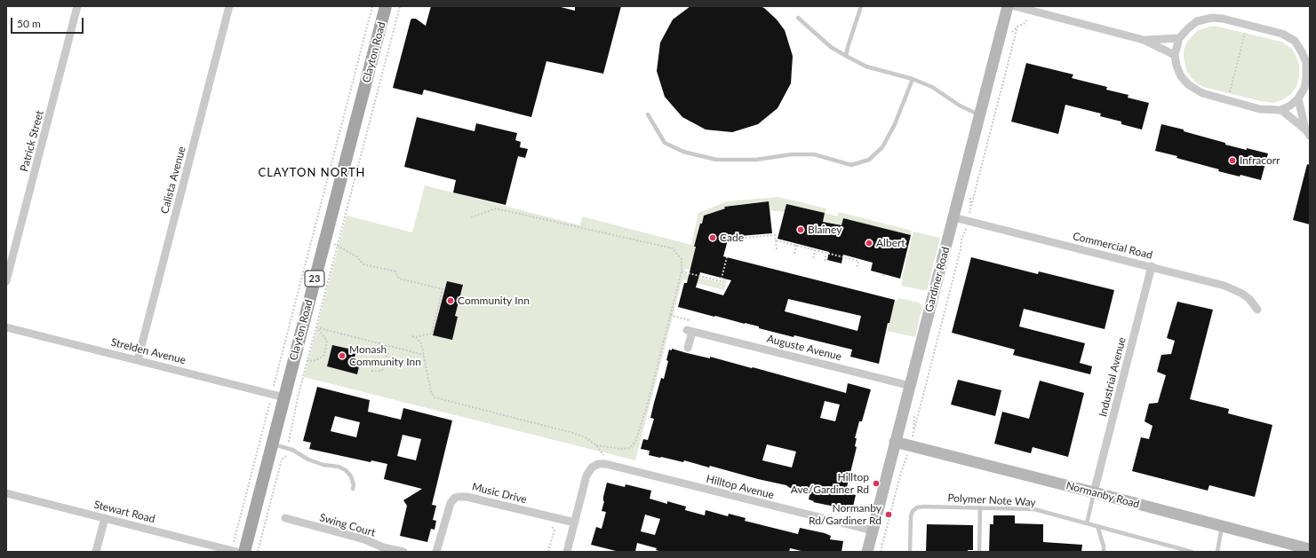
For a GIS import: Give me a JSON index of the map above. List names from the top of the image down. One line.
{"streets":{"main road":["Clayton Road","23"],"street":["Patrick Street","Calista Avenue","Commercial Road","Gardiner Road","Auguste Avenue","Strelden Avenue","Industrial Avenue","Hilltop Avenue","Music Drive","Normanby Road","Stewart Road","Swing Court"],"lane":["Polymer Note Way"]},"crossings":[["Clayton Road","Strelden Avenue"],["Clayton Road","Stewart Road"],["Calista Avenue","Strelden Avenue"],["Commercial Road","Gardiner Road"],["Commercial Road","Industrial Avenue"],["Gardiner Road","Auguste Avenue"],["Gardiner Road","Hilltop Avenue"],["Gardiner Road","Normanby Road"],["Industrial Avenue","Normanby Road"]],"districts":["CLAYTON NORTH"],"places":["Infracorr","Blainey","Cade","Albert","Community Inn","Monash Community Inn","Hilltop Ave/Gardiner Rd","Normanby Rd/Gardiner Rd"],"scale_bar":"50 m"}
